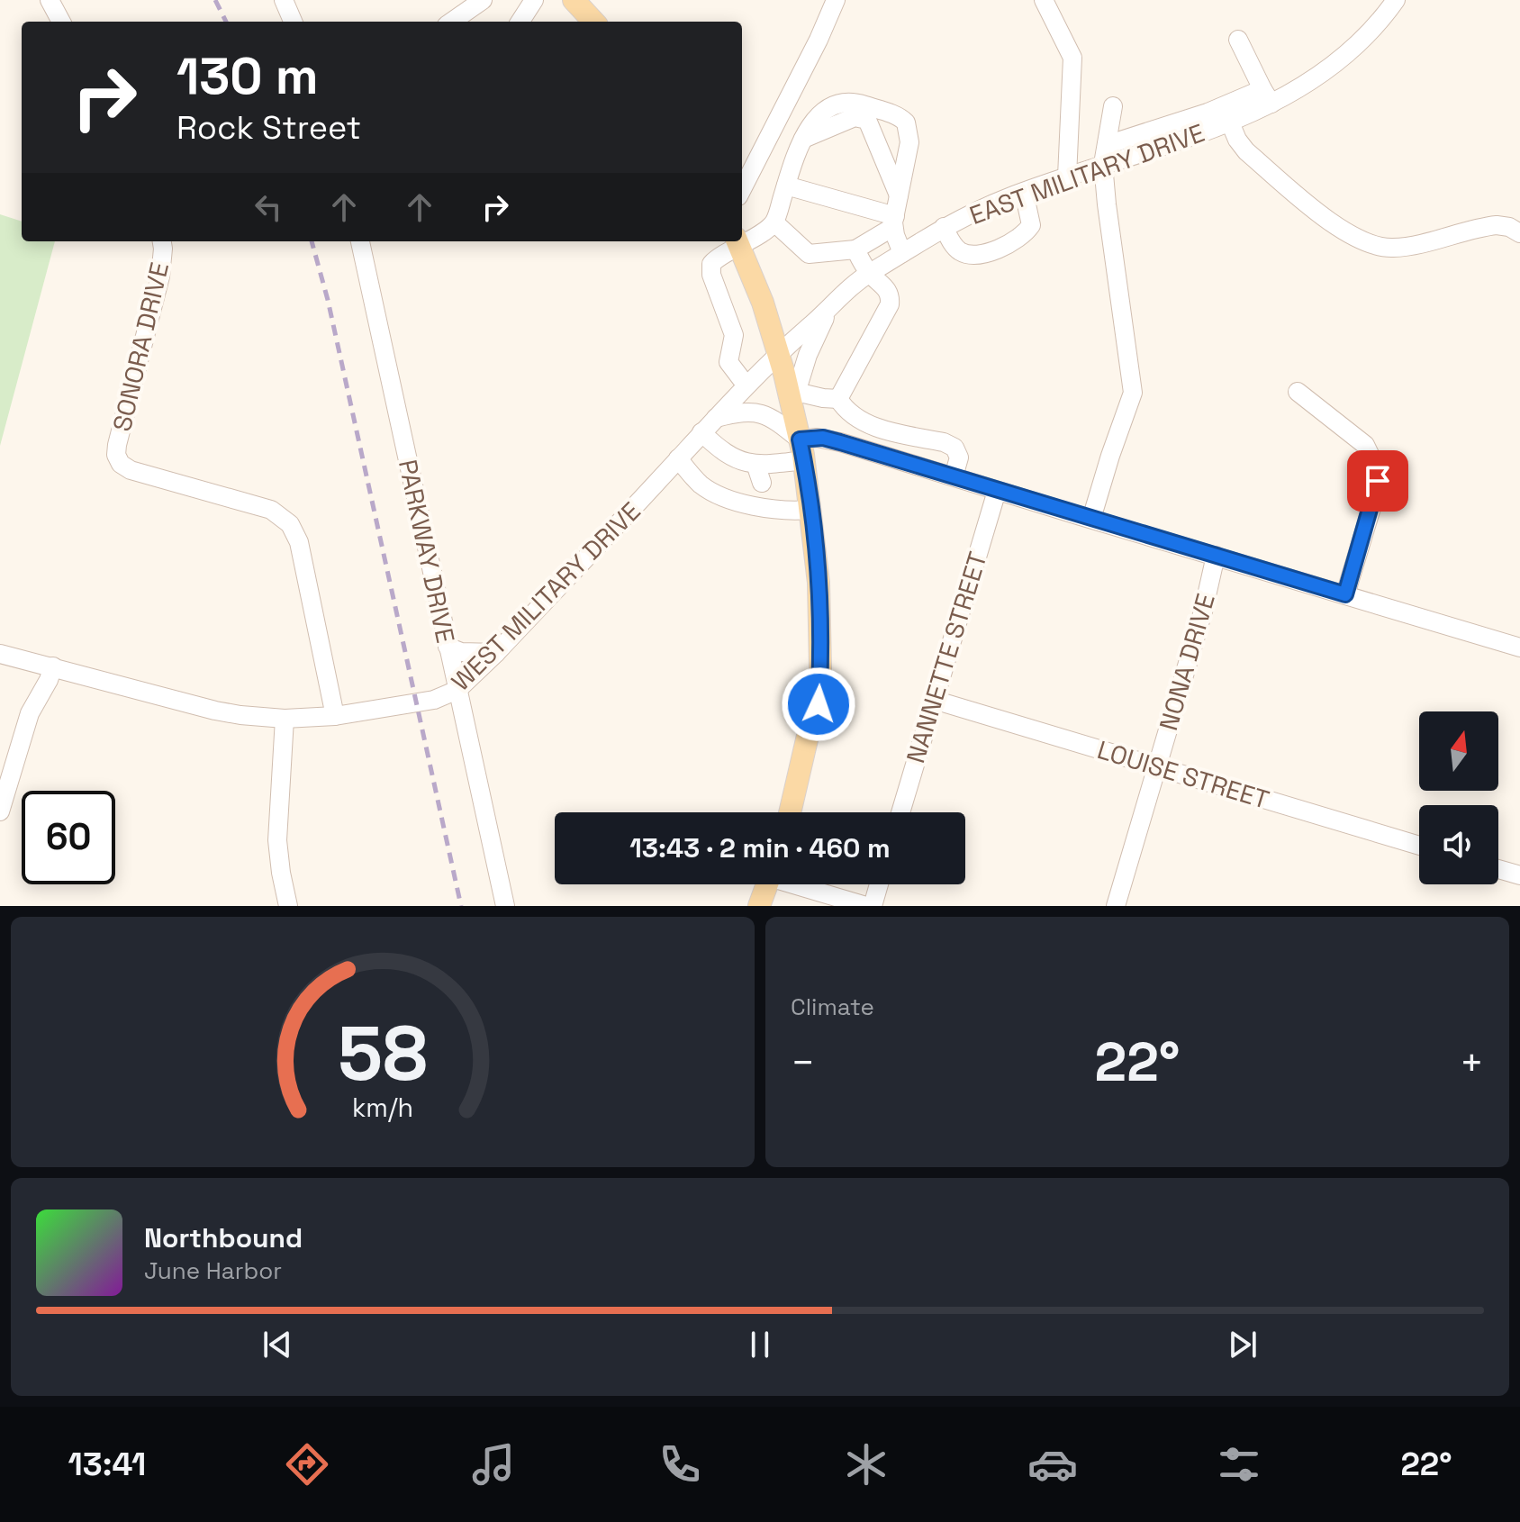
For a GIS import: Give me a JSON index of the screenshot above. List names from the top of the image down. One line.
{"streets":{"street":["EAST MILITARY DRIVE","SONORA DRIVE","PARKWAY DRIVE","WEST MILITARY DRIVE","NANNETTE STREET","NONA DRIVE","LOUISE STREET"]},"crossings":[["EAST MILITARY DRIVE","WEST MILITARY DRIVE"],["SONORA DRIVE","WEST MILITARY DRIVE"],["PARKWAY DRIVE","WEST MILITARY DRIVE"],["NANNETTE STREET","LOUISE STREET"],["NONA DRIVE","LOUISE STREET"]],"north":"top","page":{"turn":["130 m","Rock Street"],"limit":"60","trip":"13:43 · 2 min · 460 m","tile":"Climate","heat":["−","22°","+"],"song":["Northbound","June Harbor"],"tabs":["13:41","22°"],"gauge":["58","km/h"]}}
